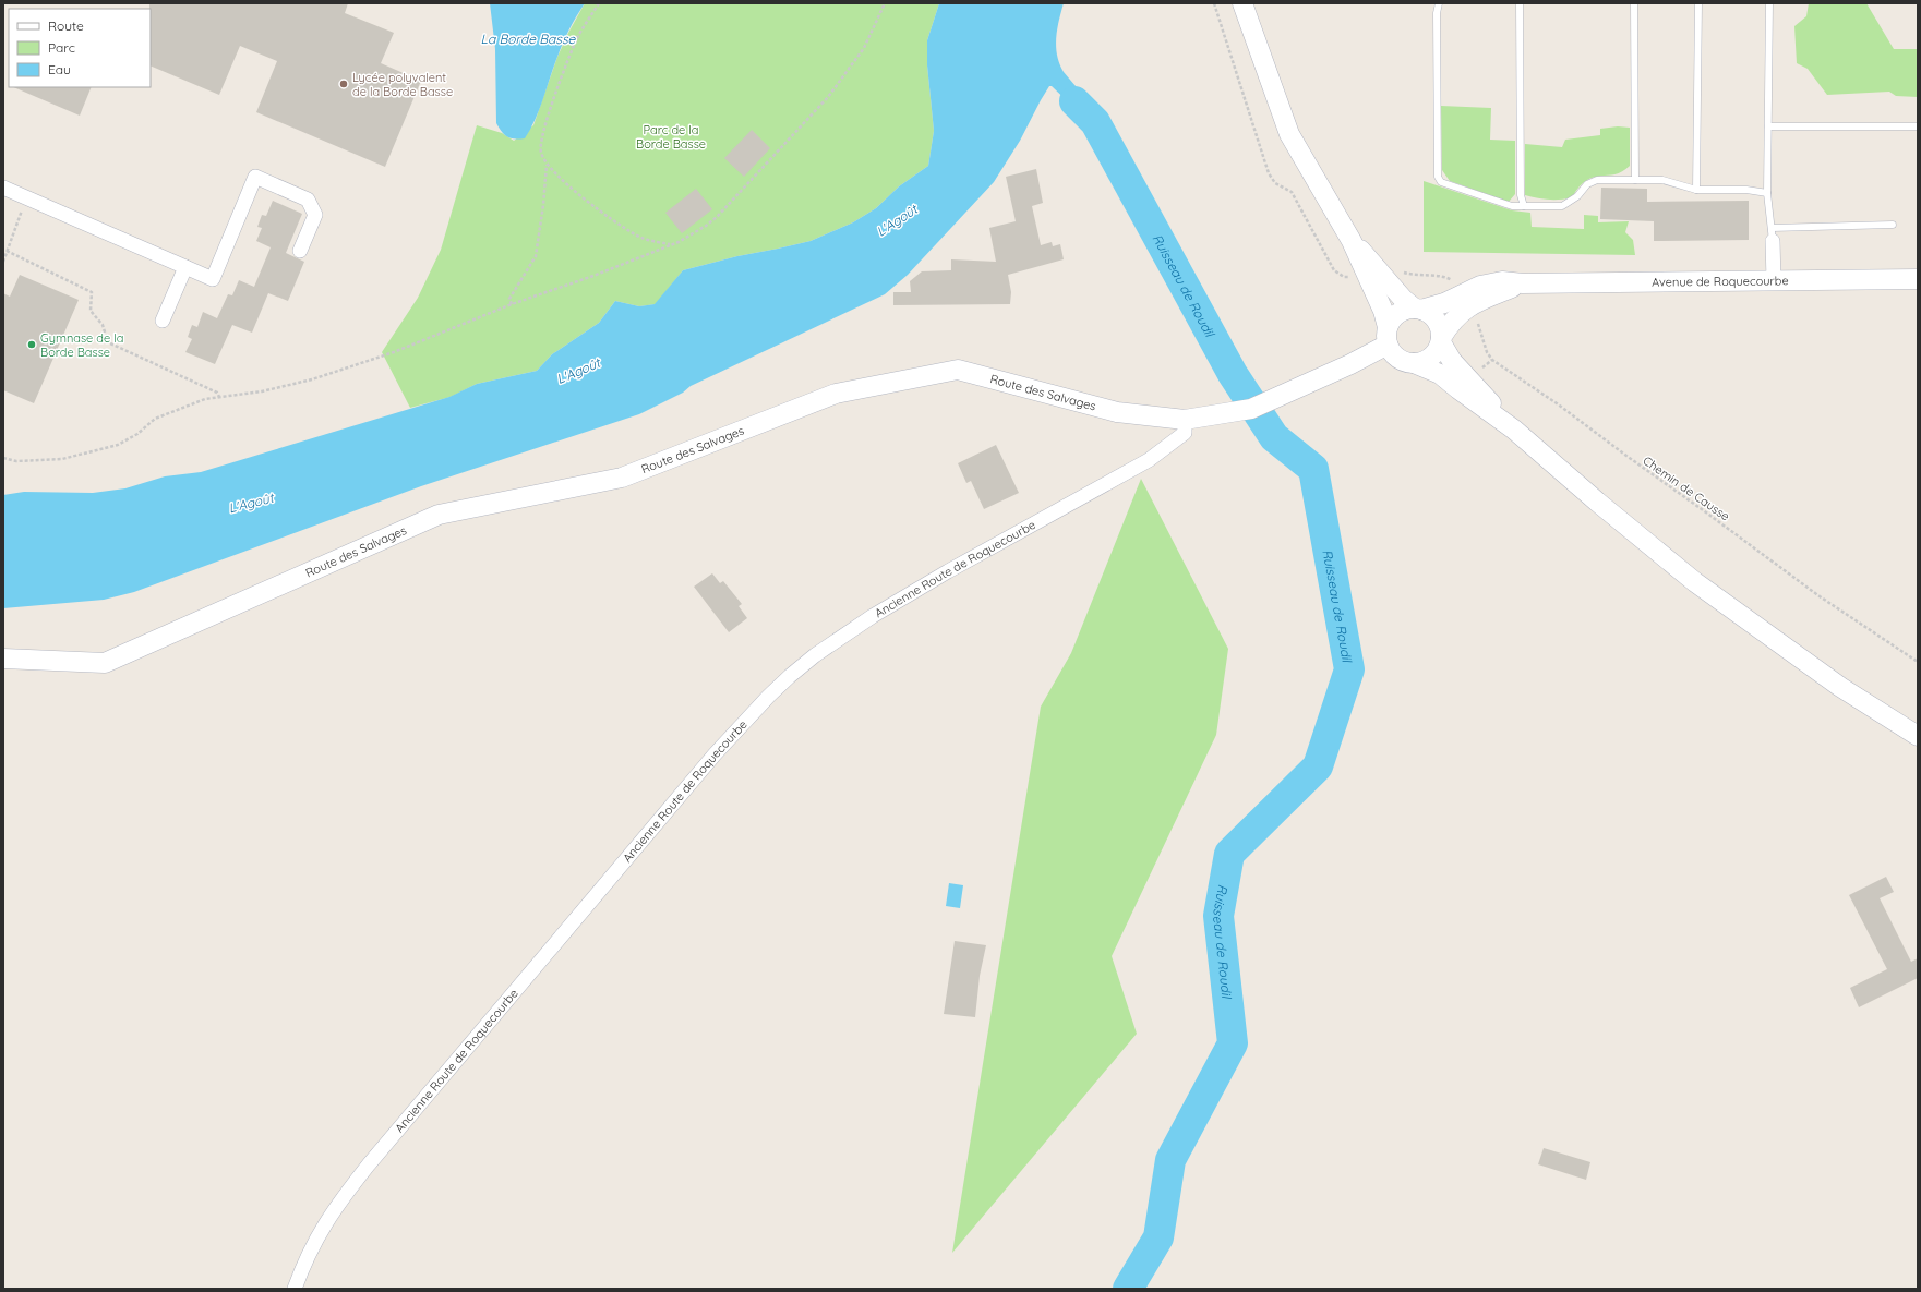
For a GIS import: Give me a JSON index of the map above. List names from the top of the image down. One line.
{"streets":{"main road":["Avenue de Roquecourbe","Route des Salvages"],"street":["Ancienne Route de Roquecourbe"],"path":["Chemin de Causse"]},"crossings":[["Avenue de Roquecourbe","Route des Salvages"],["Route des Salvages","Ancienne Route de Roquecourbe"]],"water":["La Borde Basse","L'Agoût","Ruisseau de Roudil"],"parks":["Parc de la Borde Basse"],"places":["Lycée polyvalent de la Borde Basse","Gymnase de la Borde Basse"],"legend":["Route","Parc","Eau"]}
